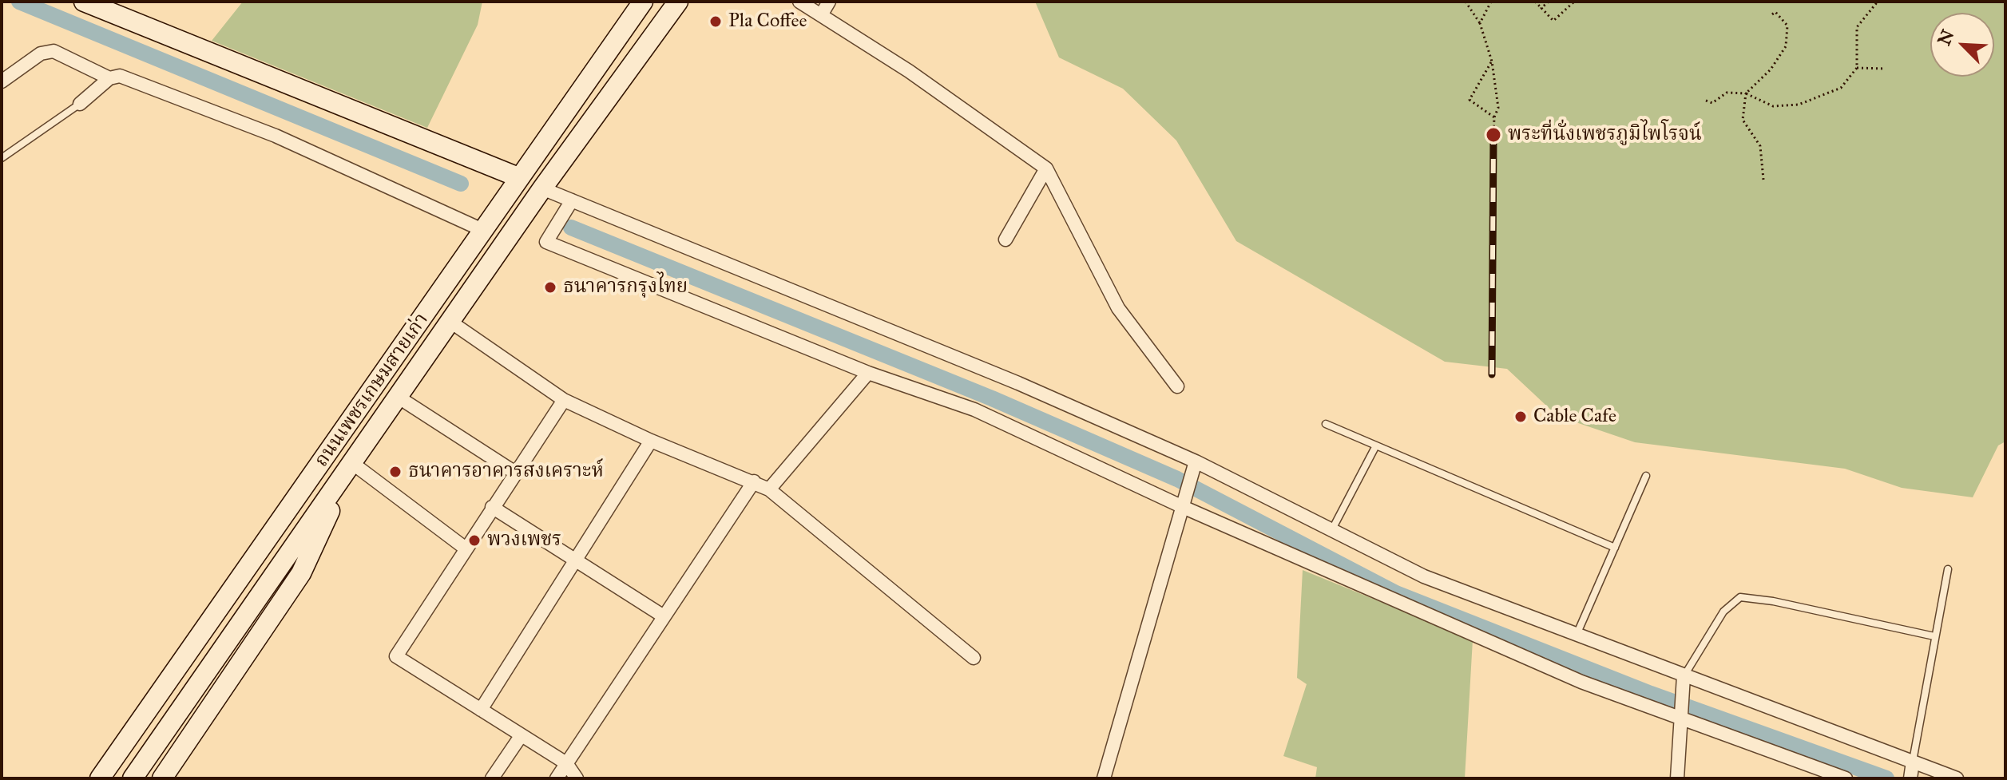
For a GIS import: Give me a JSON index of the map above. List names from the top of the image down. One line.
{"streets":{"main road":["ถนนเพชรเกษมสายเก่า"]},"places":["Pla Coffee","พระที่นั่งเพชรภูมิไพโรจน์","ธนาคารกรุงไทย","Cable Cafe","ธนาคารอาคารสงเคราะห์","พวงเพชร"],"north":"top left"}
